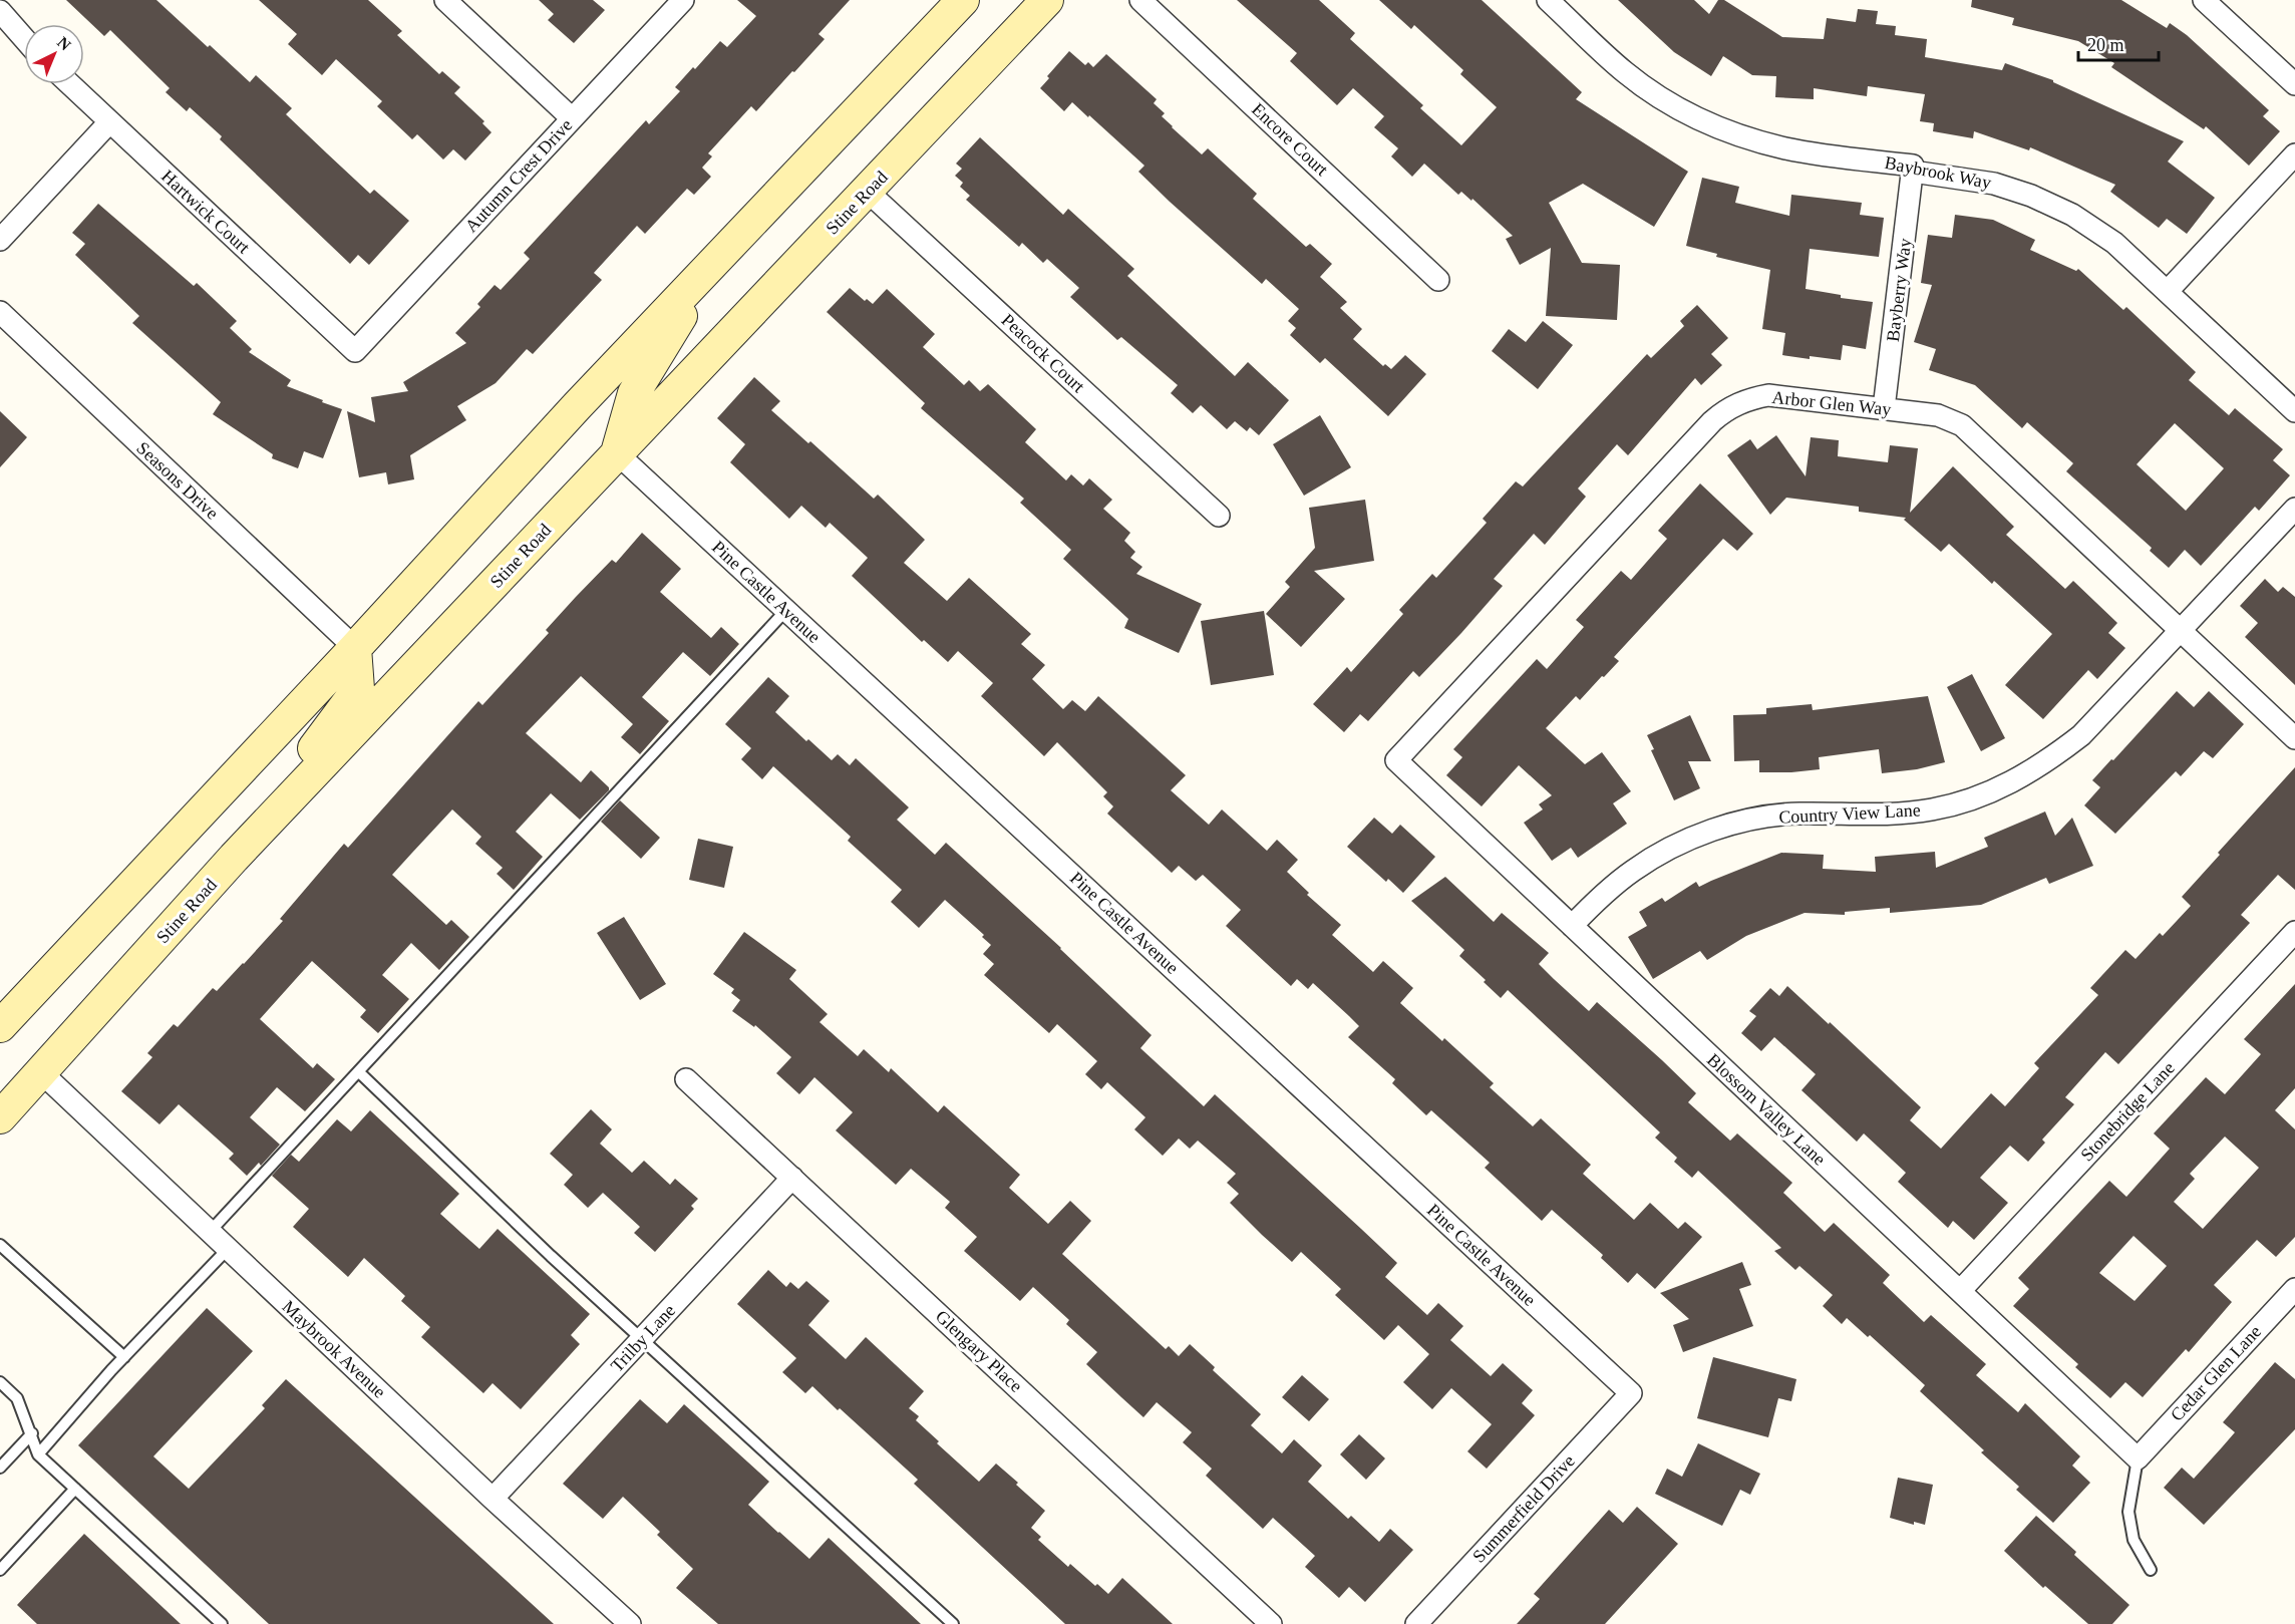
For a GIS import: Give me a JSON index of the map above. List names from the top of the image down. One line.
{"streets":{"main road":["Stine Road"],"street":["Encore Court","Baybrook Way","Autumn Crest Drive","Hartwick Court","Bayberry Way","Peacock Court","Arbor Glen Way","Seasons Drive","Pine Castle Avenue","Country View Lane","Blossom Valley Lane","Stonebridge Lane","Trilby Lane","Maybrook Avenue","Glengary Place","Cedar Glen Lane","Summerfield Drive"]},"crossings":[["Baybrook Way","Bayberry Way"],["Autumn Crest Drive","Hartwick Court"],["Stine Road","Peacock Court"],["Stine Road","Pine Castle Avenue"],["Stine Road","Maybrook Avenue"],["Bayberry Way","Arbor Glen Way"],["Arbor Glen Way","Country View Lane"],["Arbor Glen Way","Blossom Valley Lane"],["Pine Castle Avenue","Summerfield Drive"],["Country View Lane","Blossom Valley Lane"],["Blossom Valley Lane","Stonebridge Lane"],["Blossom Valley Lane","Cedar Glen Lane"],["Trilby Lane","Maybrook Avenue"],["Trilby Lane","Glengary Place"]],"scale_bar":"20 m","north":"top right"}
